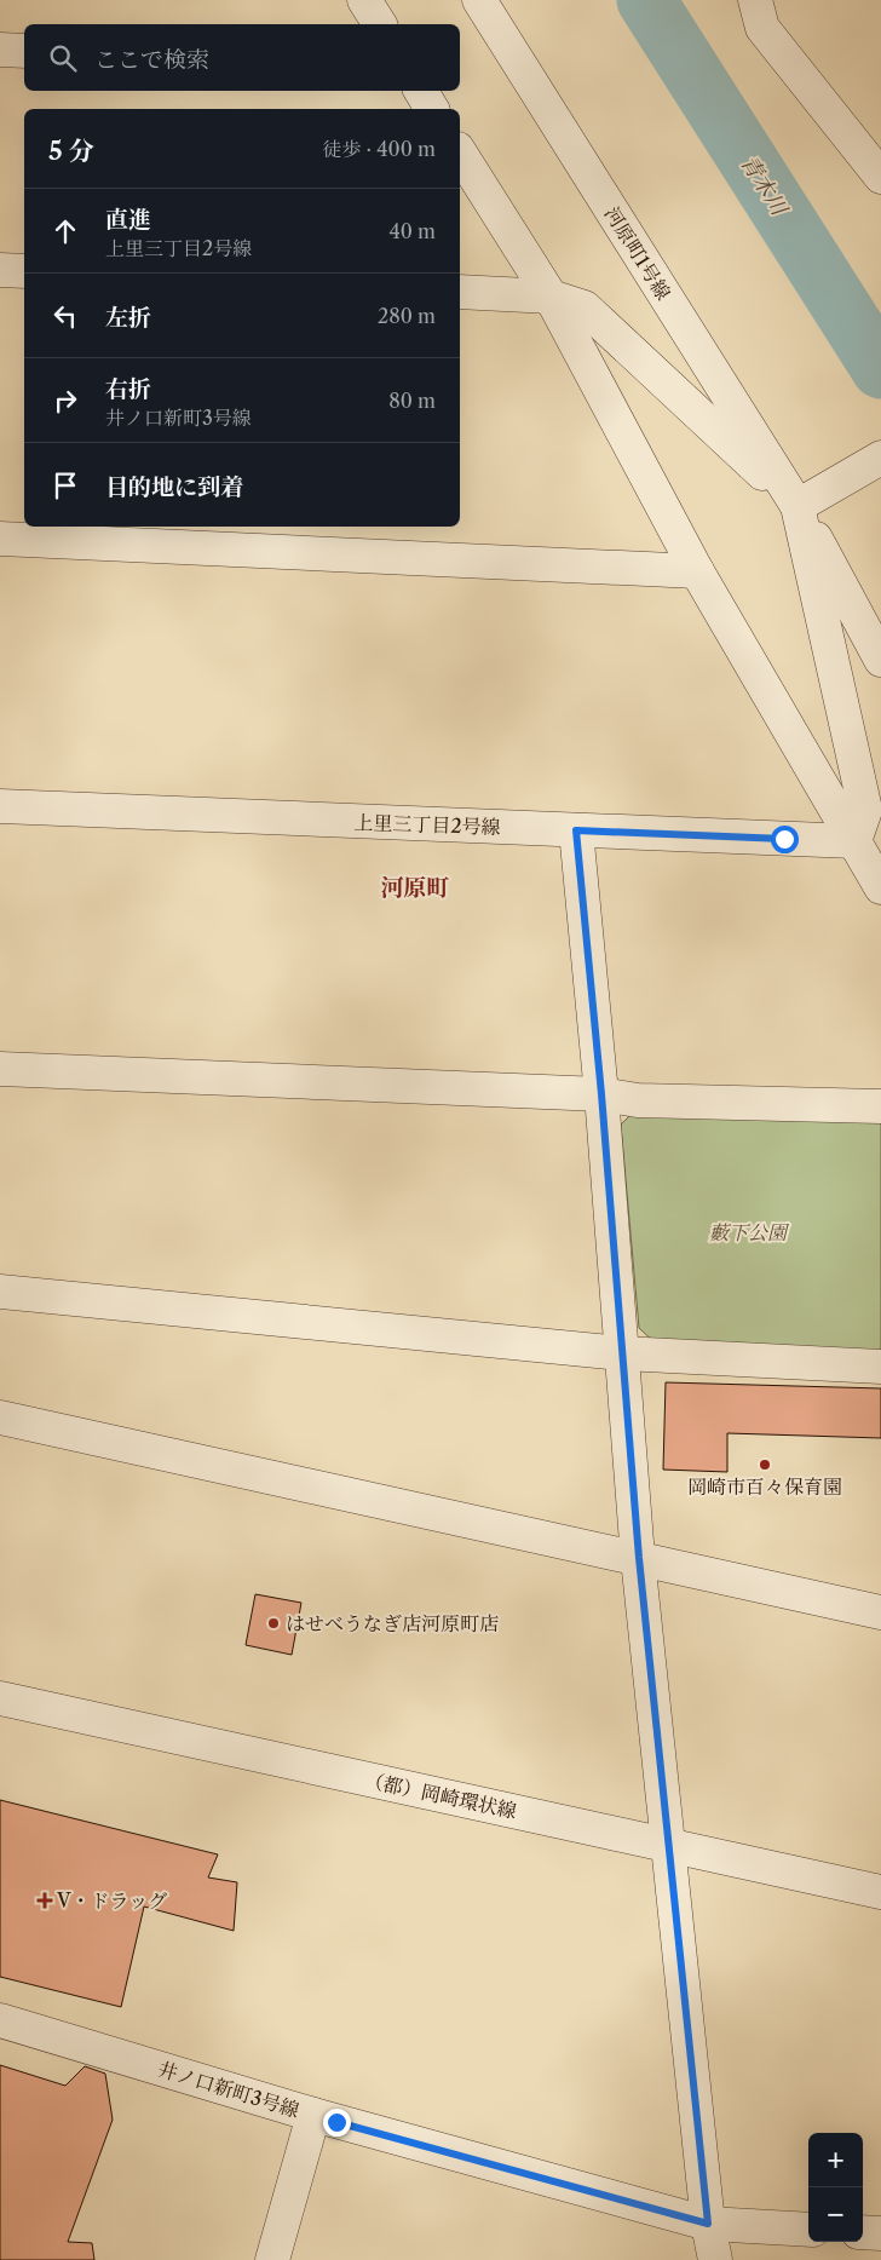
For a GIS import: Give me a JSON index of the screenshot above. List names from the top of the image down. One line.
{"streets":{"street":["河原町1号線","上里三丁目2号線","（都）岡崎環状線","井ノ口新町3号線"]},"districts":["河原町"],"water":["青木川"],"parks":["藪下公園"],"places":{"other":["岡崎市百々保育園","はせべうなぎ店河原町店"],"health":["V・ドラッグ"]},"page":{"search":"ここで検索","heading":["5 分","徒歩 · 400 m"],"list":[["直進","上里三丁目2号線","40 m"],["左折","280 m"],["右折","井ノ口新町3号線","80 m"],"目的地に到着"],"map_buttons":["+","−"]}}
